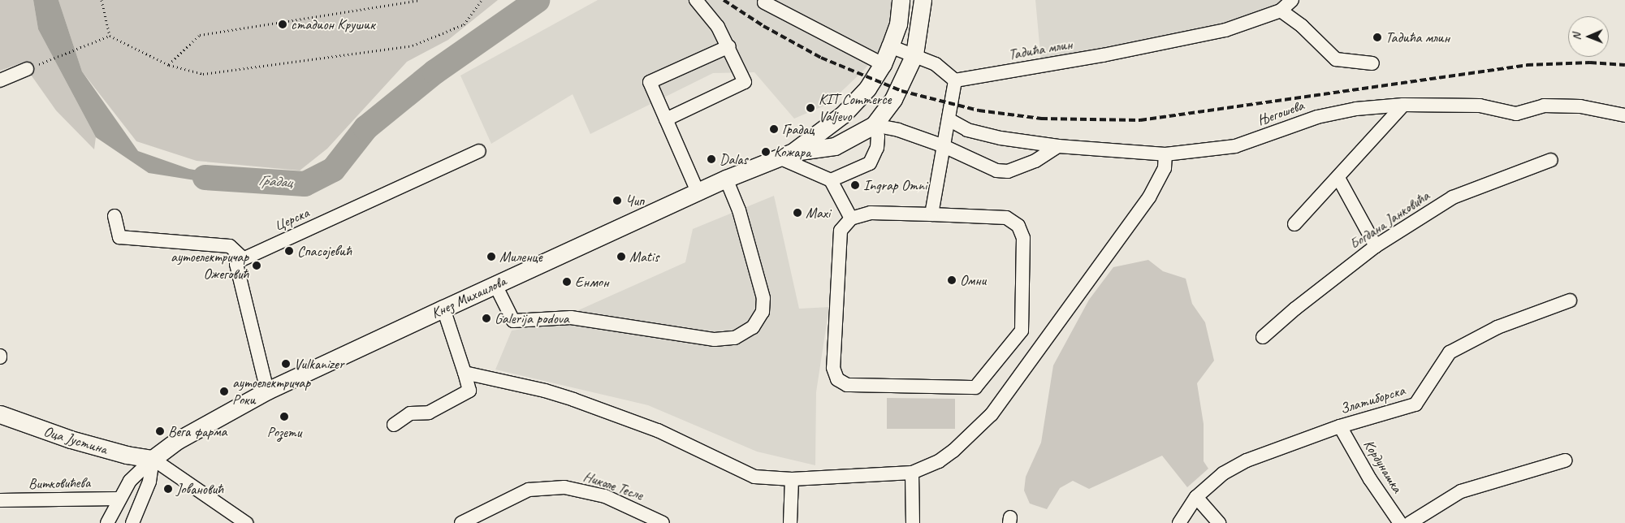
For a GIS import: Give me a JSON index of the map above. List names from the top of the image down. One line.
{"streets":{"main road":["Кнез Михаилова","Оца Јустина"],"street":["Тадића млин","Његошева","Церска","Богдана Јанковића","Златиборска","Кордунашка","Витковићева","Николе Тесле"]},"crossings":[["Кнез Михаилова","Оца Јустина"],["Кнез Михаилова","Витковићева"],["Златиборска","Кордунашка"]],"water":["Градац"],"places":["стадион Крушик","Тадића млин","KIT Commerce Valjevo","Градац","Кожара","Dalas","Ingrap Omni","Чип","Maxi","Спасојевић","Миленце","Matis","аутоелектричар Ожеговић","Омни","Енмон","Galerija podova","Vulkanizer","аутоелектричар Роки","Розети","Вега фарма","Јовановић"],"north":"left"}
